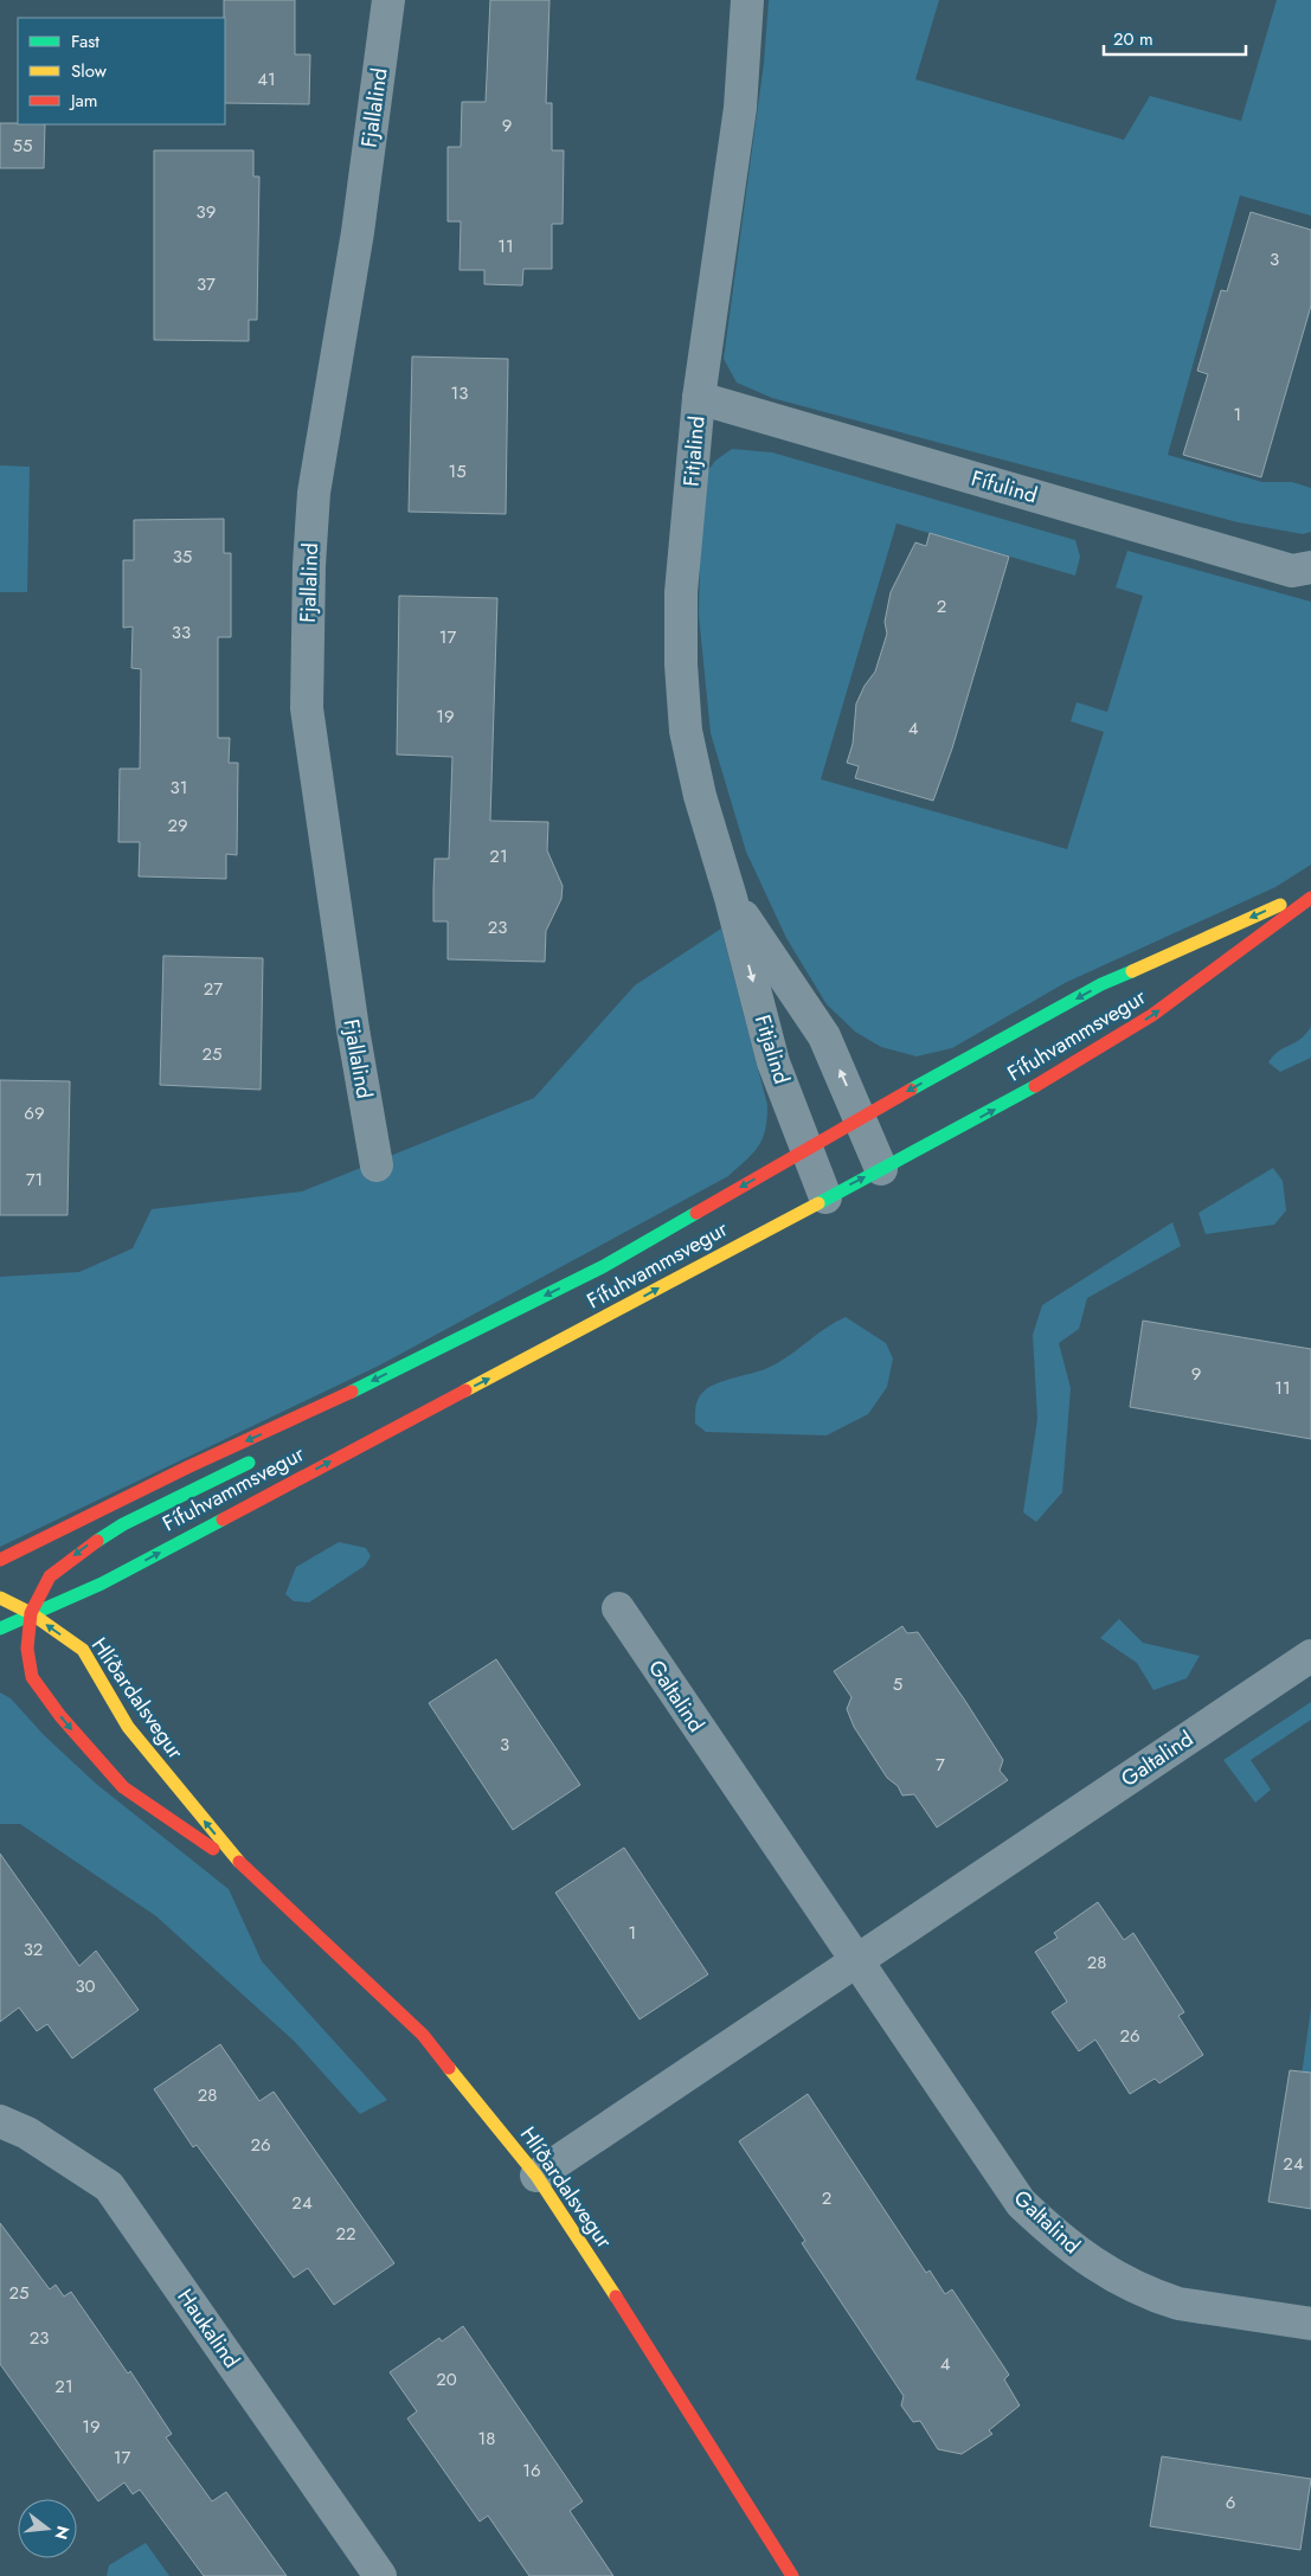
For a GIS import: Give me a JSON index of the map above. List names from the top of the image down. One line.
{"streets":{"main road":["Fífuhvammsvegur","Hlíðardalsvegur"],"street":["Fjallalind","Fitjalind","Fífulind","Galtalind","Haukalind"]},"crossings":[["Fitjalind","Fífulind"],["Fitjalind","Fífuhvammsvegur"],["Fífuhvammsvegur","Hlíðardalsvegur"],["Galtalind","Hlíðardalsvegur"]],"house_numbers":["41","9","55","39","11","3","37","13","1","15","35","2","33","17","19","4","31","29","21","23","27","25","69","71","9","11","5","3","7","1","32","28","30","26","28","26","24","2","24","22","25","23","4","20","21","19","18","17","16","6"],"legend":["Fast","Slow","Jam"],"scale_bar":"20 m","north":"right"}
